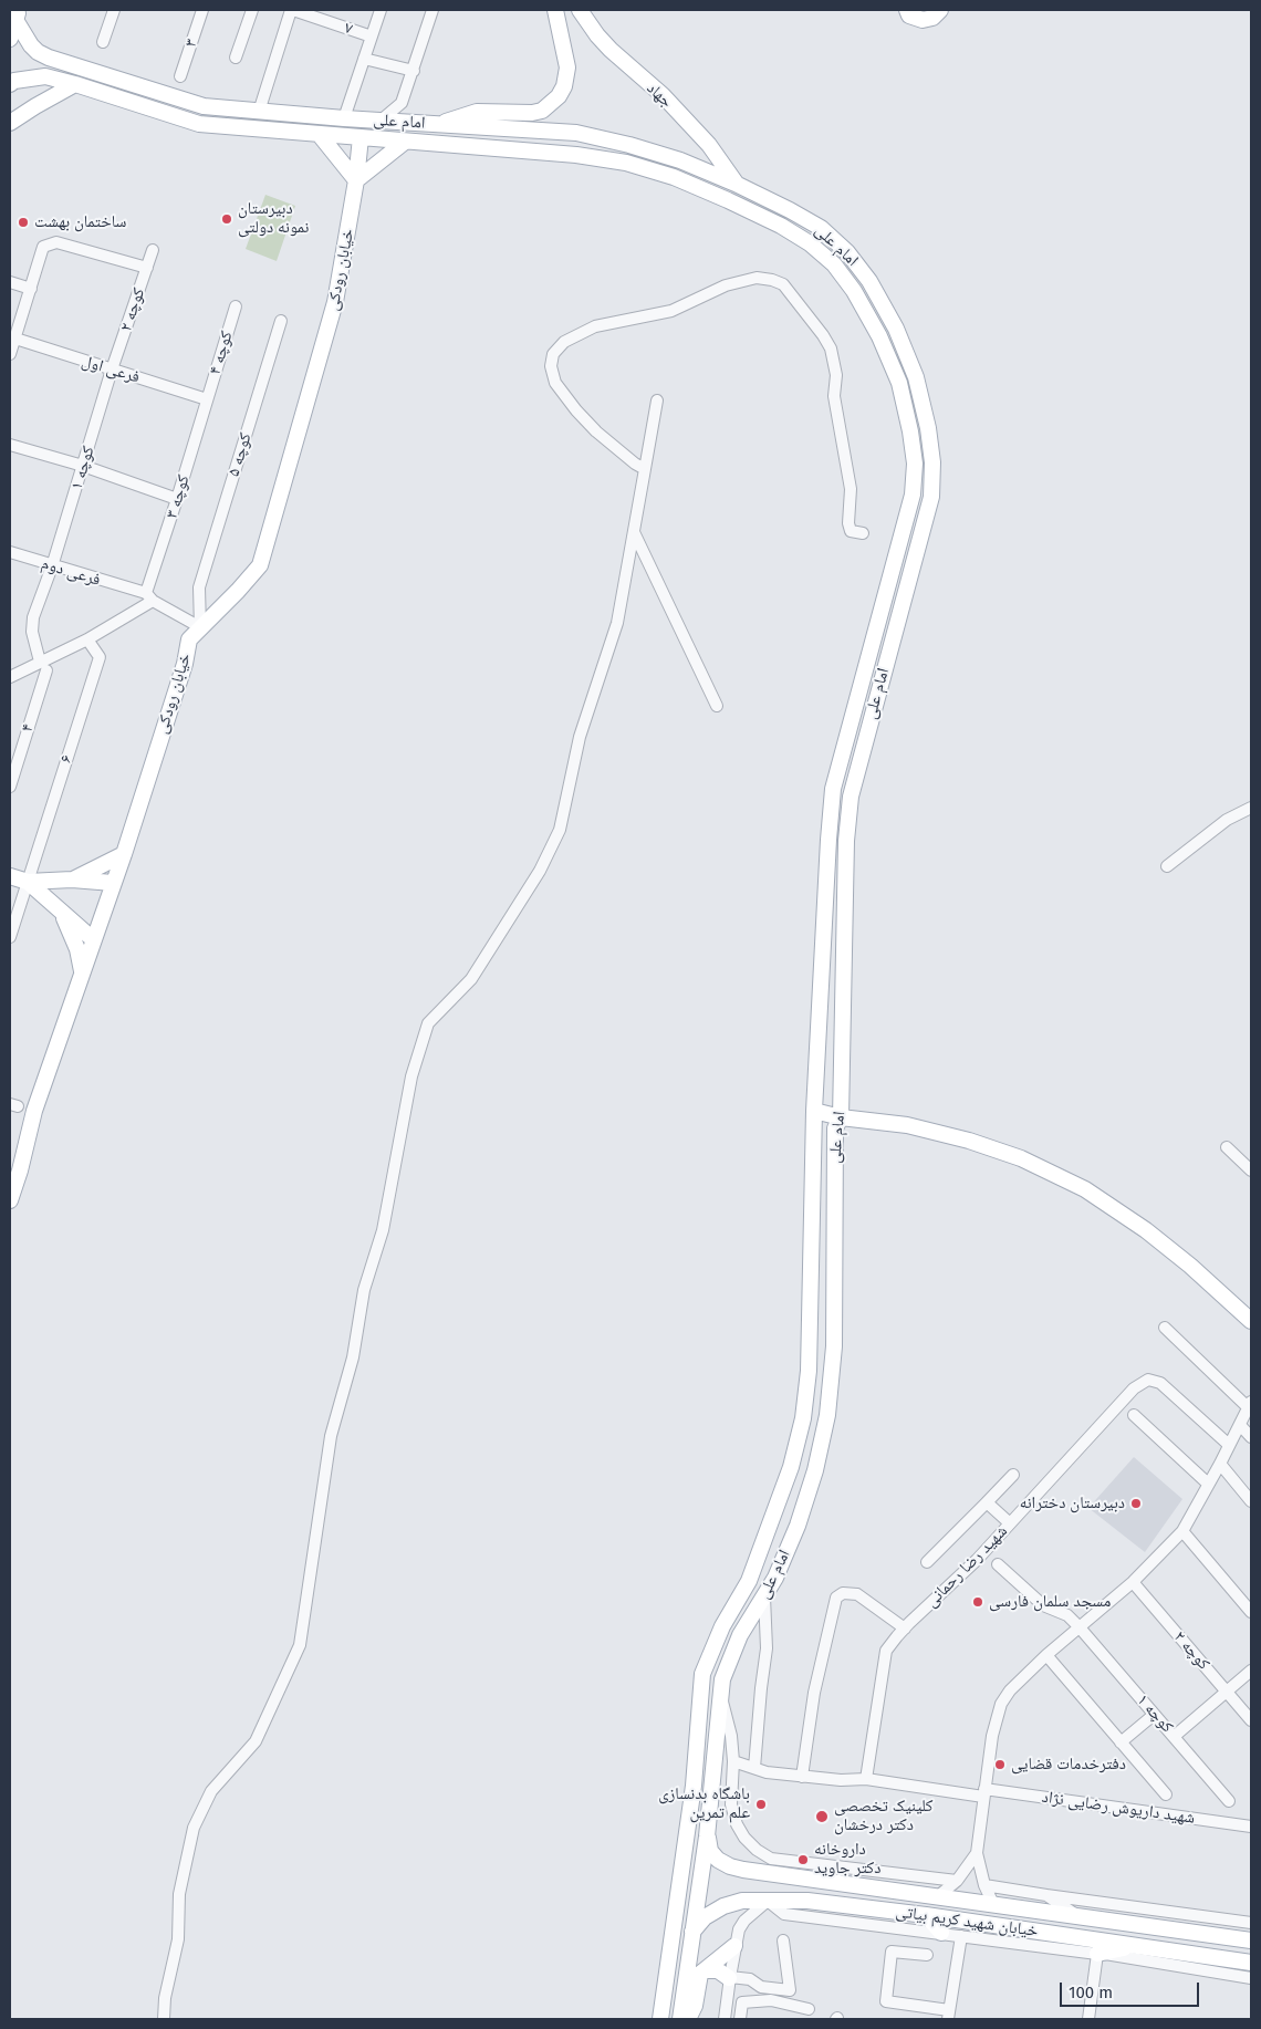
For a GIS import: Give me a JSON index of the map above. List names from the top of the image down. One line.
{"streets":{"main road":["جهاد","امام علی","خیابان رودکی","خیابان شهید کریم بیاتی"],"street":["۷","۳","کوچه ۲","کوچه ۴","فرعی اول","کوچه ۵","کوچه ۱","کوچه ۳","فرعی دوم","۴","۶","شهید رضا رحمانی","شهید داریوش رضایی نژاد"]},"crossings":[["جهاد","امام علی"],["امام علی","خیابان رودکی"],["امام علی","خیابان شهید کریم بیاتی"],["خیابان رودکی","کوچه ۵"],["خیابان رودکی","فرعی دوم"],["کوچه ۲","فرعی اول"],["کوچه ۲","کوچه ۱"],["کوچه ۴","فرعی اول"],["کوچه ۴","کوچه ۳"],["فرعی اول","کوچه ۱"],["فرعی اول","کوچه ۳"],["کوچه ۵","فرعی دوم"],["کوچه ۱","فرعی دوم"],["کوچه ۳","فرعی دوم"]],"places":["دبیرستان نمونه دولتی","ساختمان بهشت","دبیرستان دخترانه","مسجد سلمان فارسی","دفترخدمات قضایی","باشگاه بدنسازی علم تمرین","کلینیک تخصصی دکتر درخشان","داروخانه دکتر جاوید"],"scale_bar":"100 m"}
